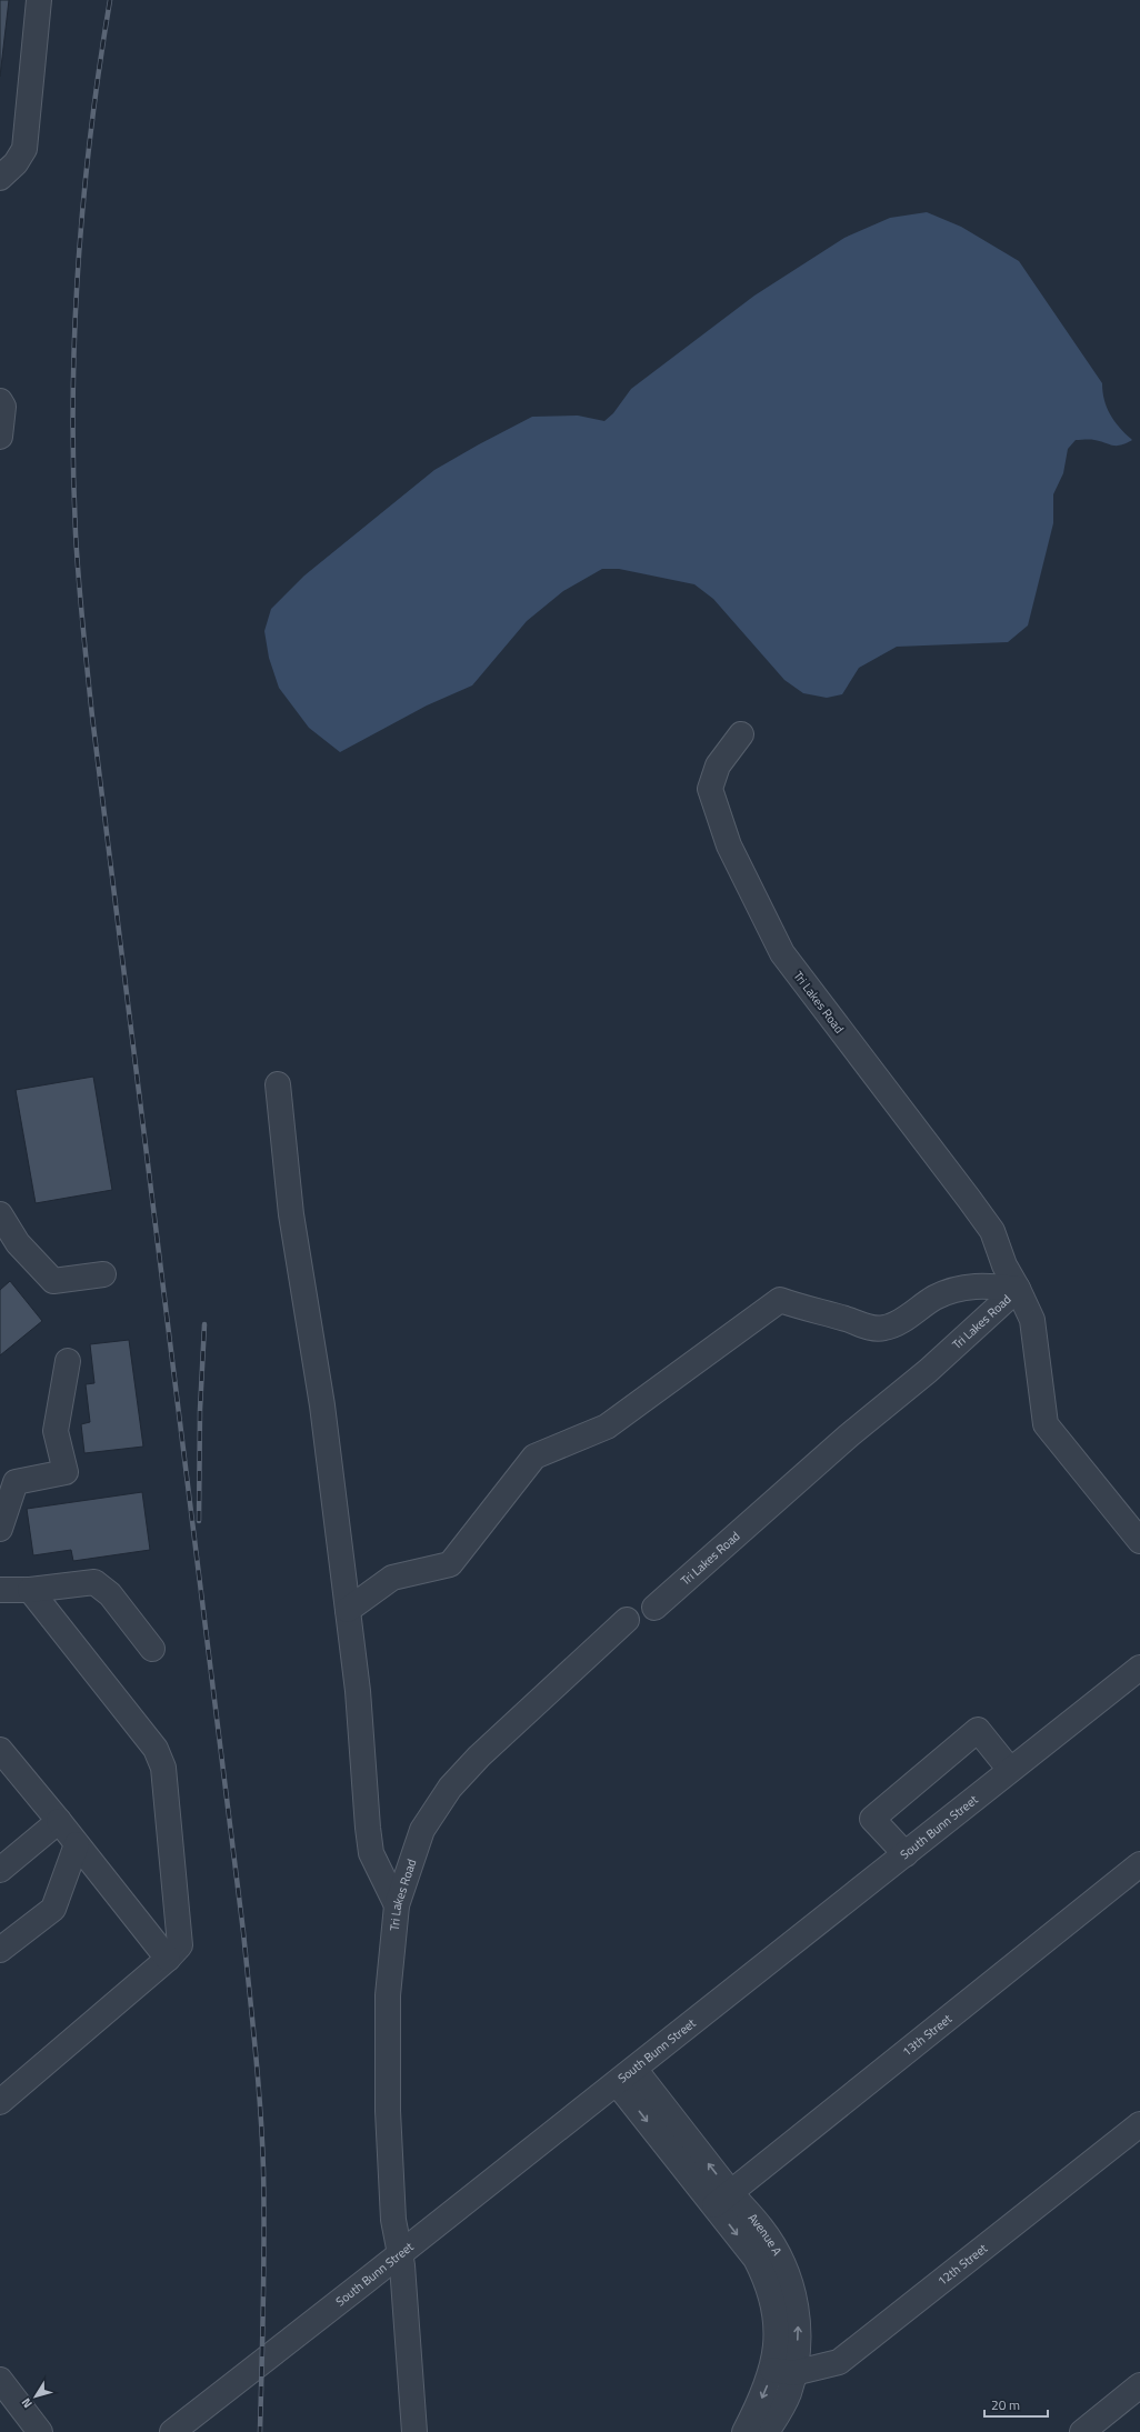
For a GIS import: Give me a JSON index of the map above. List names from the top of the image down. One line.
{"streets":{"street":["Tri Lakes Road","South Bunn Street","13th Street","Avenue A","12th Street"]},"crossings":[["Tri Lakes Road","South Bunn Street"],["South Bunn Street","Avenue A"],["13th Street","Avenue A"],["Avenue A","12th Street"]],"scale_bar":"20 m","north":"bottom left"}
